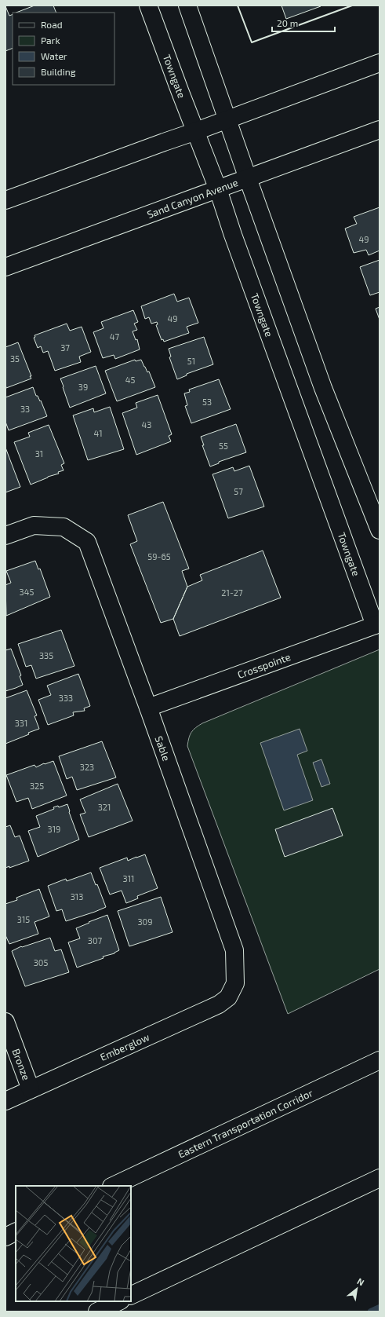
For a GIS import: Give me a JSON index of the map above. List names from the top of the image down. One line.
{"streets":{"main road":["Towngate","Sand Canyon Avenue","Crosspointe","Sable","Emberglow","Bronze","Eastern Transportation Corridor"]},"crossings":[["Towngate","Sand Canyon Avenue"],["Towngate","Crosspointe"],["Crosspointe","Sable"],["Sable","Emberglow"],["Emberglow","Bronze"]],"house_numbers":["49","49","47","37","35","51","45","39","53","33","43","41","55","31","57","59-65","345","21-27","335","333","331","323","325","321","319","311","313","315","309","307","305"],"legend":["Road","Park","Water","Building"],"scale_bar":"20 m","north":"top right"}
